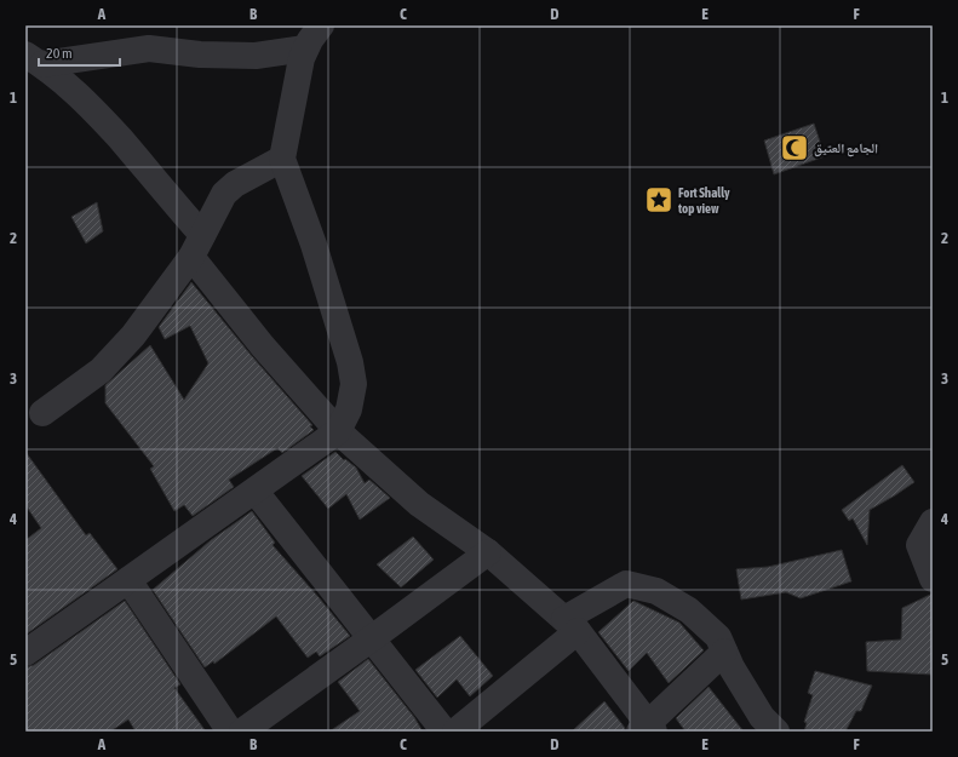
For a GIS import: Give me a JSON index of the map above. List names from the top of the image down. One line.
{"places":{"mosque":["الجامع العتيق"],"place":["Fort Shally top view"]},"scale_bar":"20 m","grid":{"columns":["A","B","C","D","E","F"],"rows":["1","2","3","4","5"]}}
